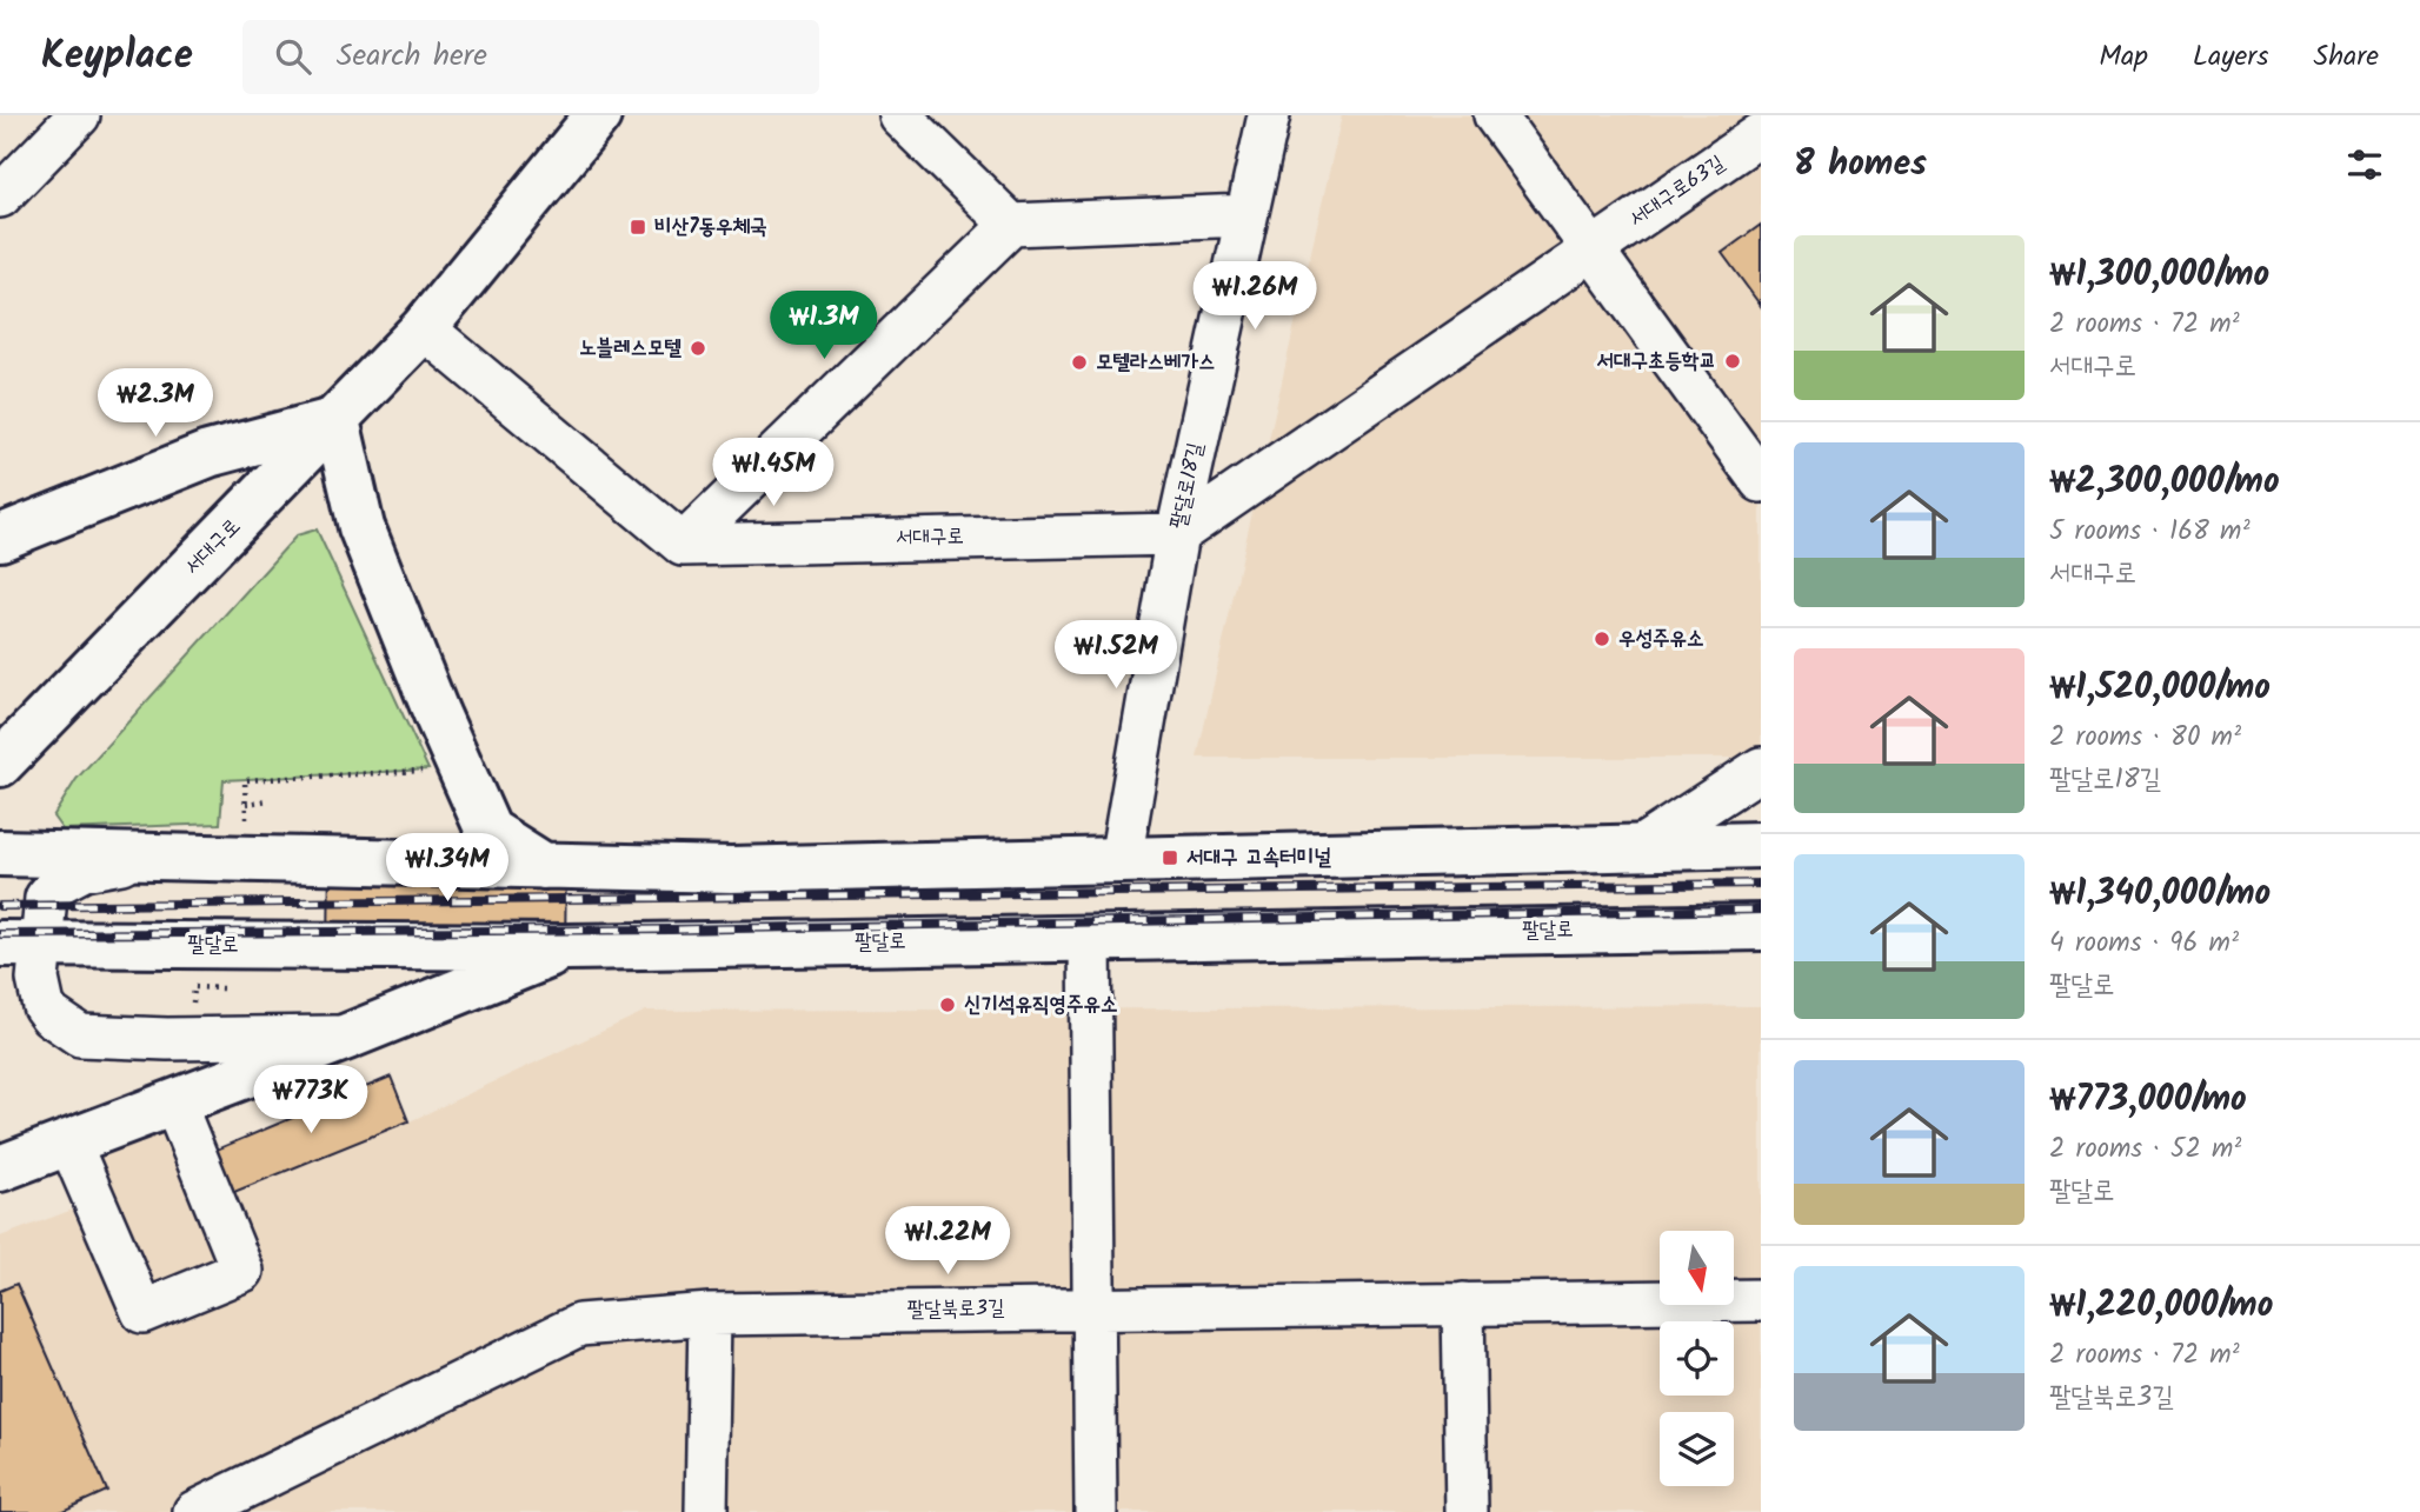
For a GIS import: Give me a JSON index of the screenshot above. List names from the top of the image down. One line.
{"streets":{"main road":["서대구로","팔달로"],"street":["서대구로63길","팔달로18길","팔달북로3길"]},"crossings":[["서대구로63길","팔달로18길"],["서대구로63길","서대구로"],["팔달로18길","서대구로"]],"places":{"transit":["비산7동우체국","서대구 고속터미널"],"other":["노블레스모텔","서대구초등학교","모텔라스베가스","우성주유소","신기석유직영주유소"]},"north":"bottom","page":{"header":"Keyplace","search":"Search here","nav":["Map","Layers","Share"],"heading":"8 homes","list":[{"name":"₩1,300,000/mo","note":"2 rooms · 72 m² · 서대구로"},{"name":"₩2,300,000/mo","note":"5 rooms · 168 m² · 서대구로"},{"name":"₩1,520,000/mo","note":"2 rooms · 80 m² · 팔달로18길"},{"name":"₩1,340,000/mo","note":"4 rooms · 96 m² · 팔달로"},{"name":"₩773,000/mo","note":"2 rooms · 52 m² · 팔달로"},{"name":"₩1,220,000/mo","note":"2 rooms · 72 m² · 팔달북로3길"}],"price":["₩1.26M","₩1.3M","₩2.3M","₩1.45M","₩1.52M","₩1.34M","₩773K","₩1.22M"]}}
